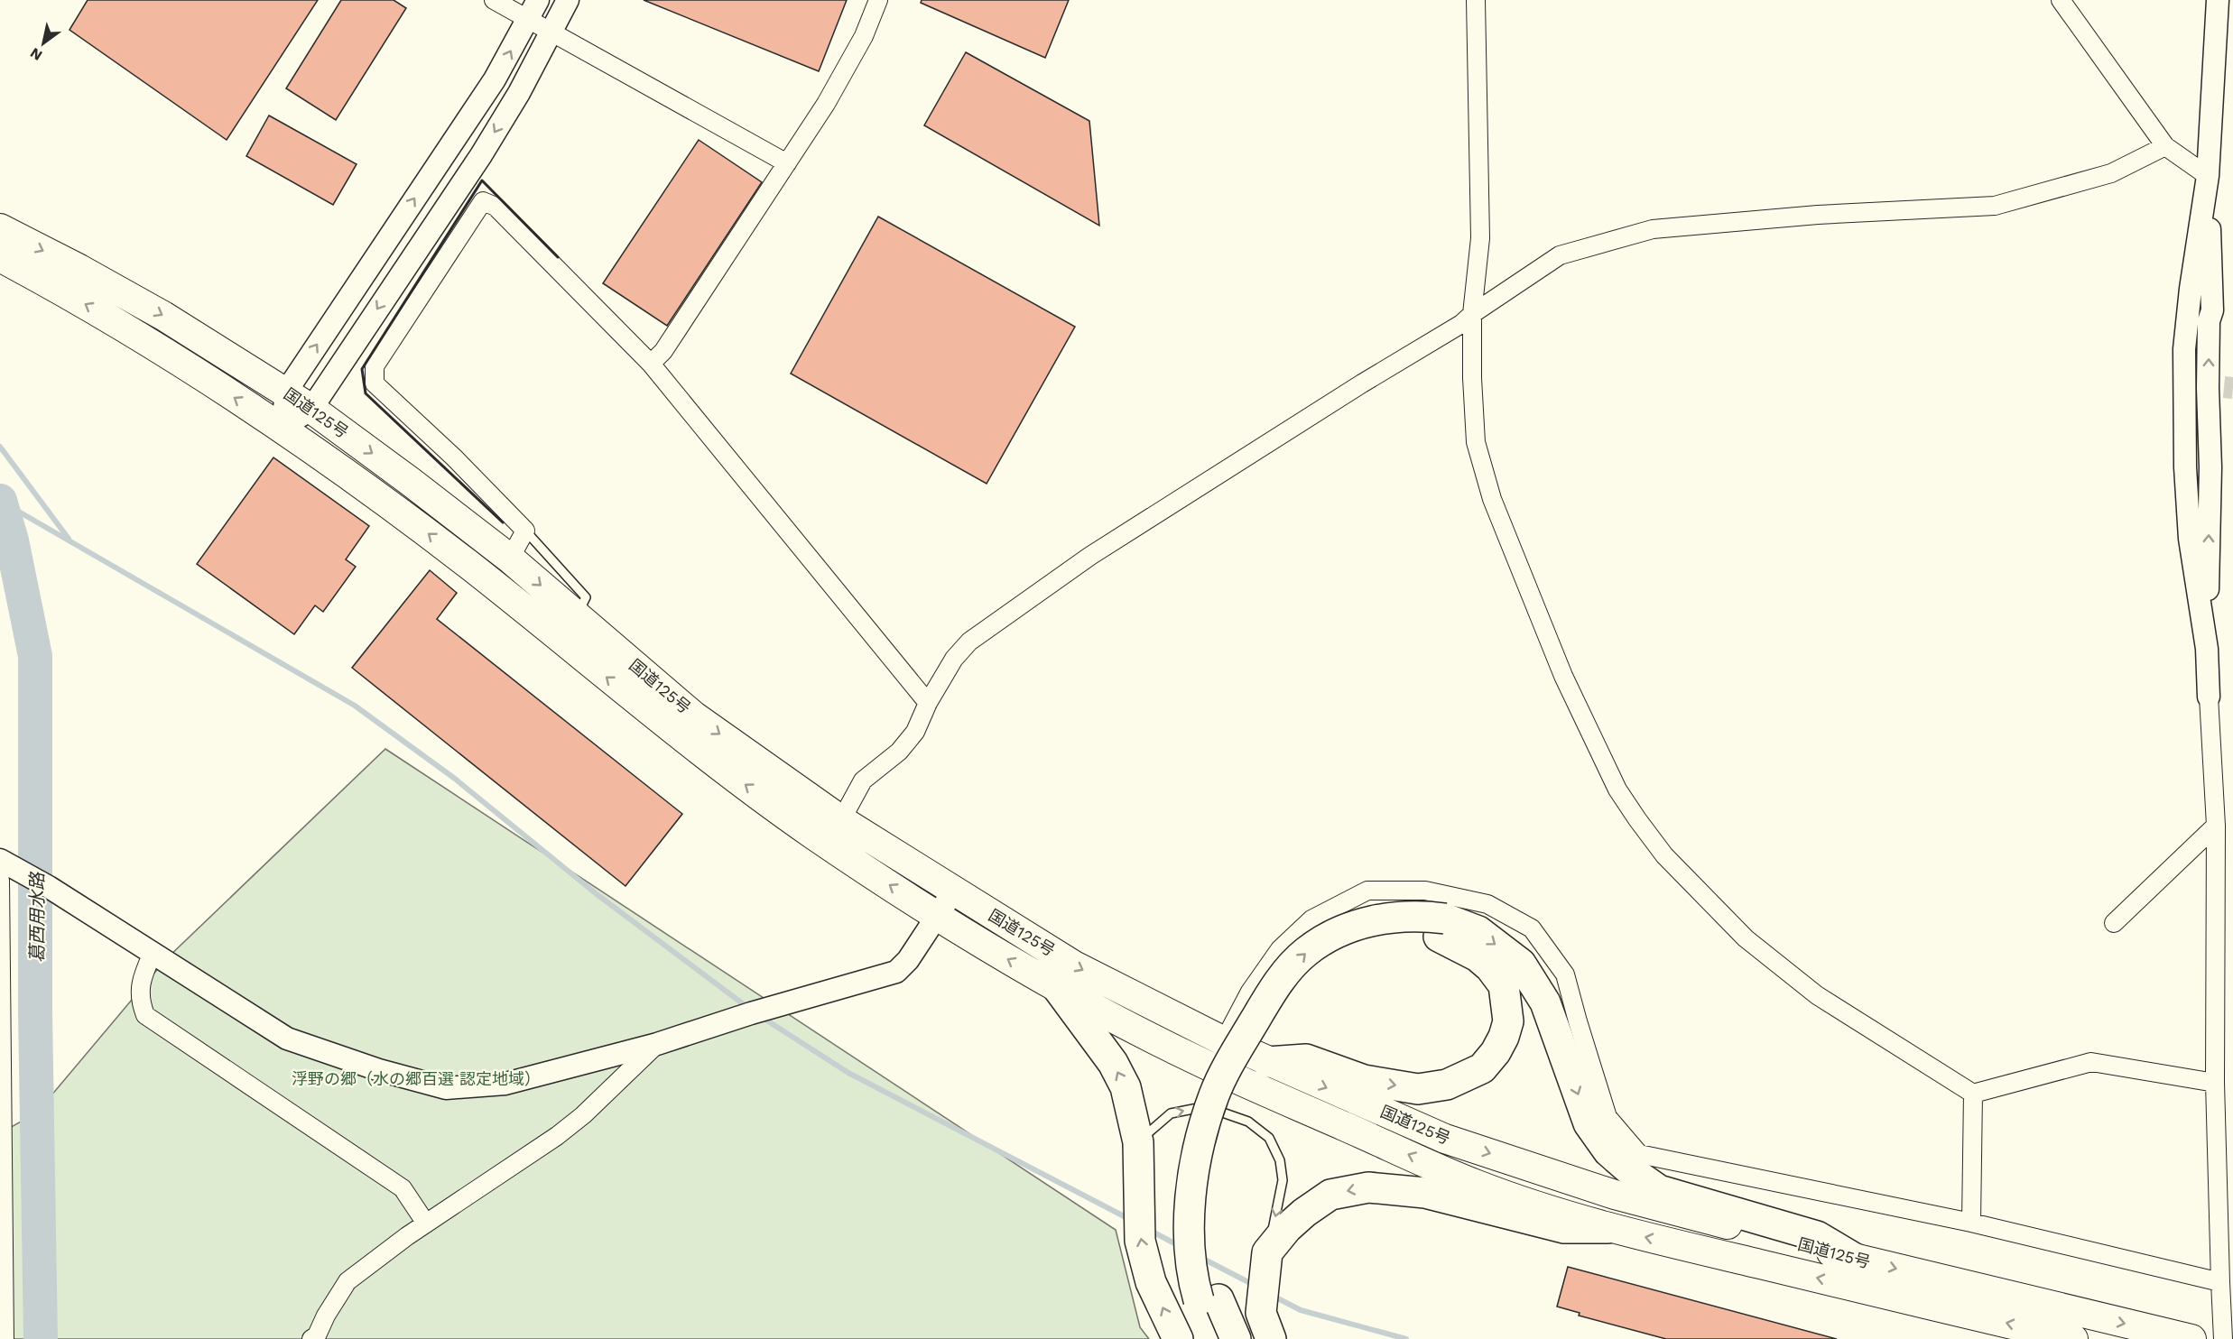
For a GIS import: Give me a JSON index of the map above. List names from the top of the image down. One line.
{"streets":{"highway":["国道125号"]},"water":["葛西用水路"],"parks":["浮野の郷（水の郷百選 認定地域）"],"north":"bottom left"}
